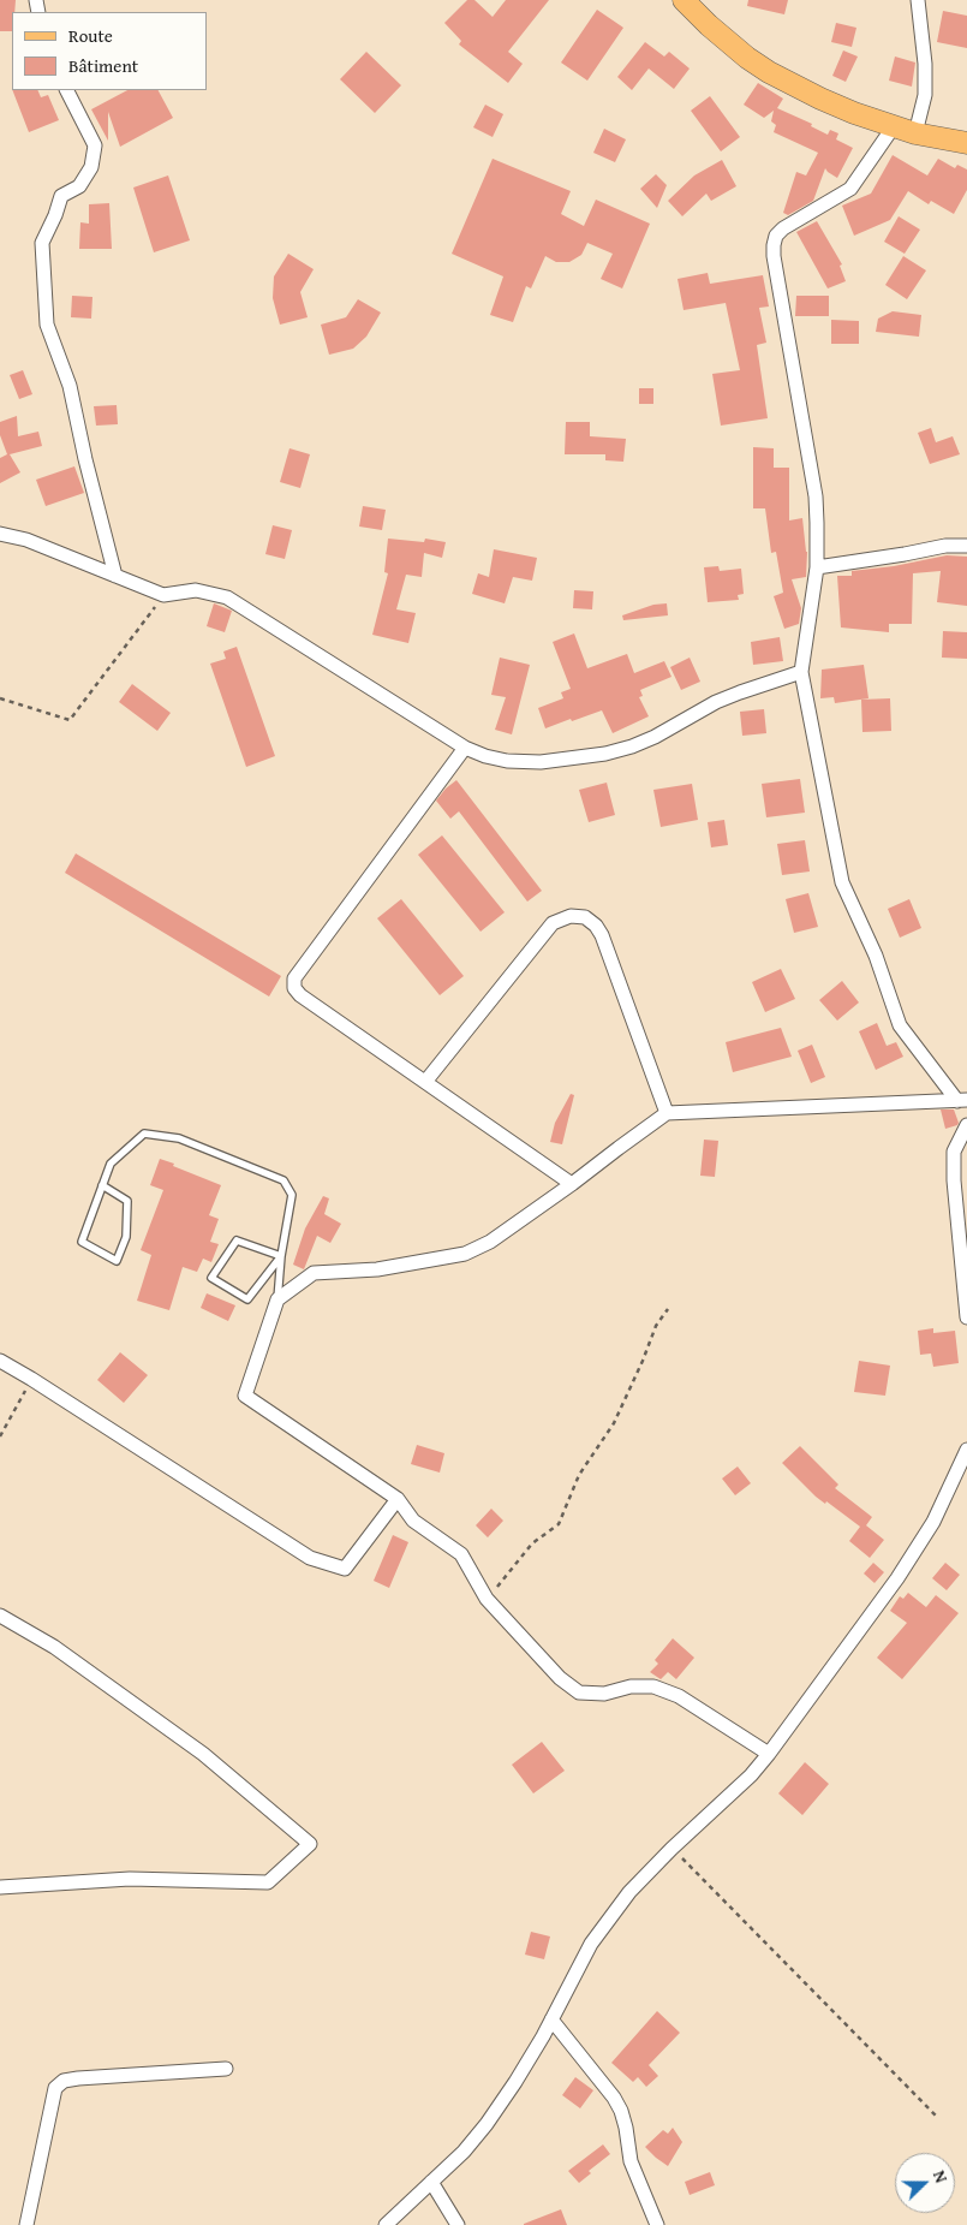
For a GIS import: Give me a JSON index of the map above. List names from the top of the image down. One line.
{"legend":["Route","Bâtiment"],"north":"right"}
